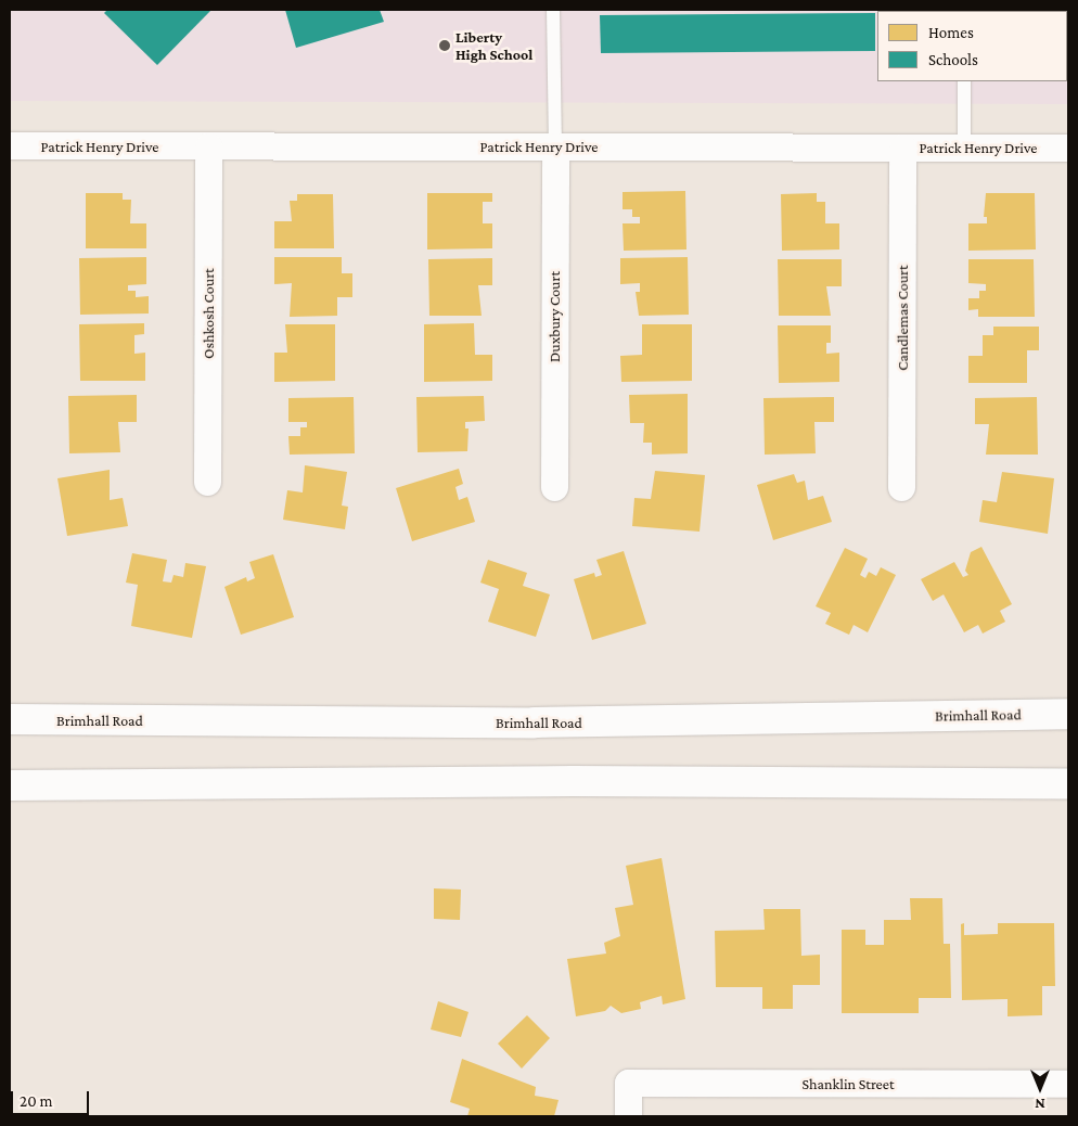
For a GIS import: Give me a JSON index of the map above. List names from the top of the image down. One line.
{"streets":{"street":["Patrick Henry Drive","Oshkosh Court","Duxbury Court","Candlemas Court","Brimhall Road","Shanklin Street"]},"crossings":[["Patrick Henry Drive","Oshkosh Court"],["Patrick Henry Drive","Duxbury Court"],["Patrick Henry Drive","Candlemas Court"]],"places":["Liberty High School"],"legend":["Homes","Schools"],"scale_bar":"20 m","north":"bottom"}
